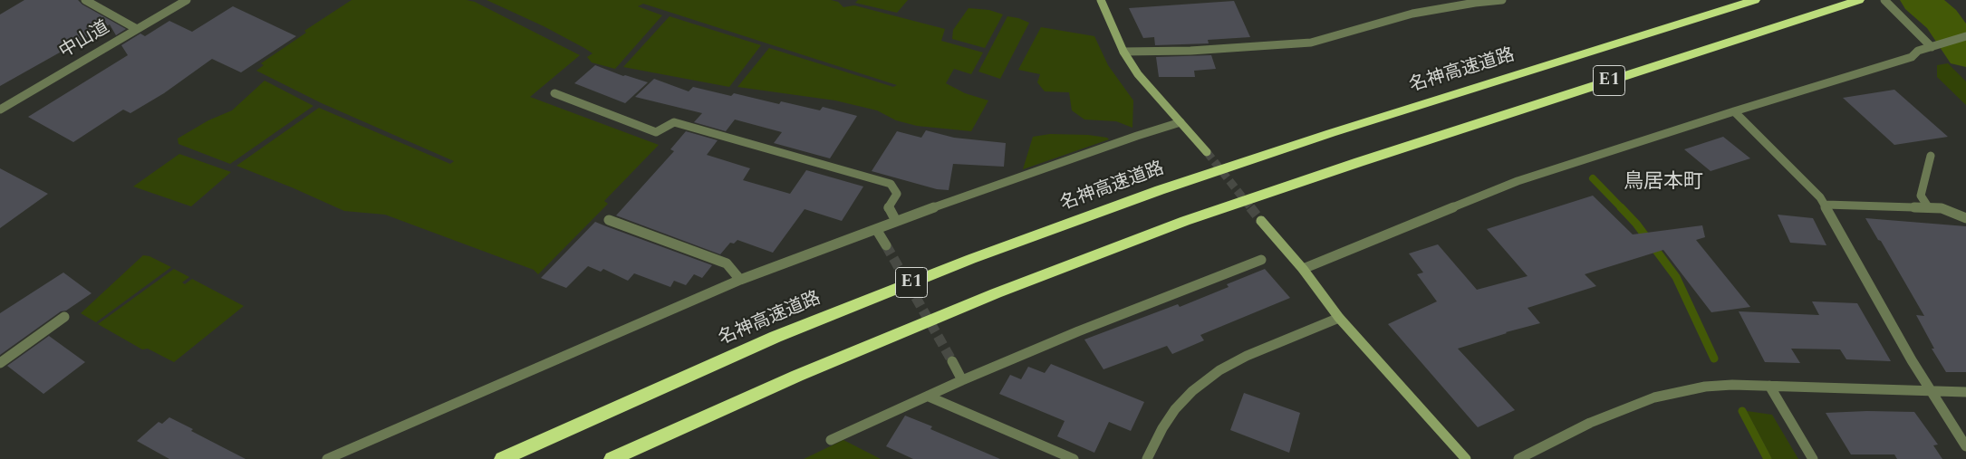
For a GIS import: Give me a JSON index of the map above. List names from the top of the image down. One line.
{"streets":{"highway":["名神高速道路","E1"],"street":["中山道"]},"districts":["鳥居本町"]}
